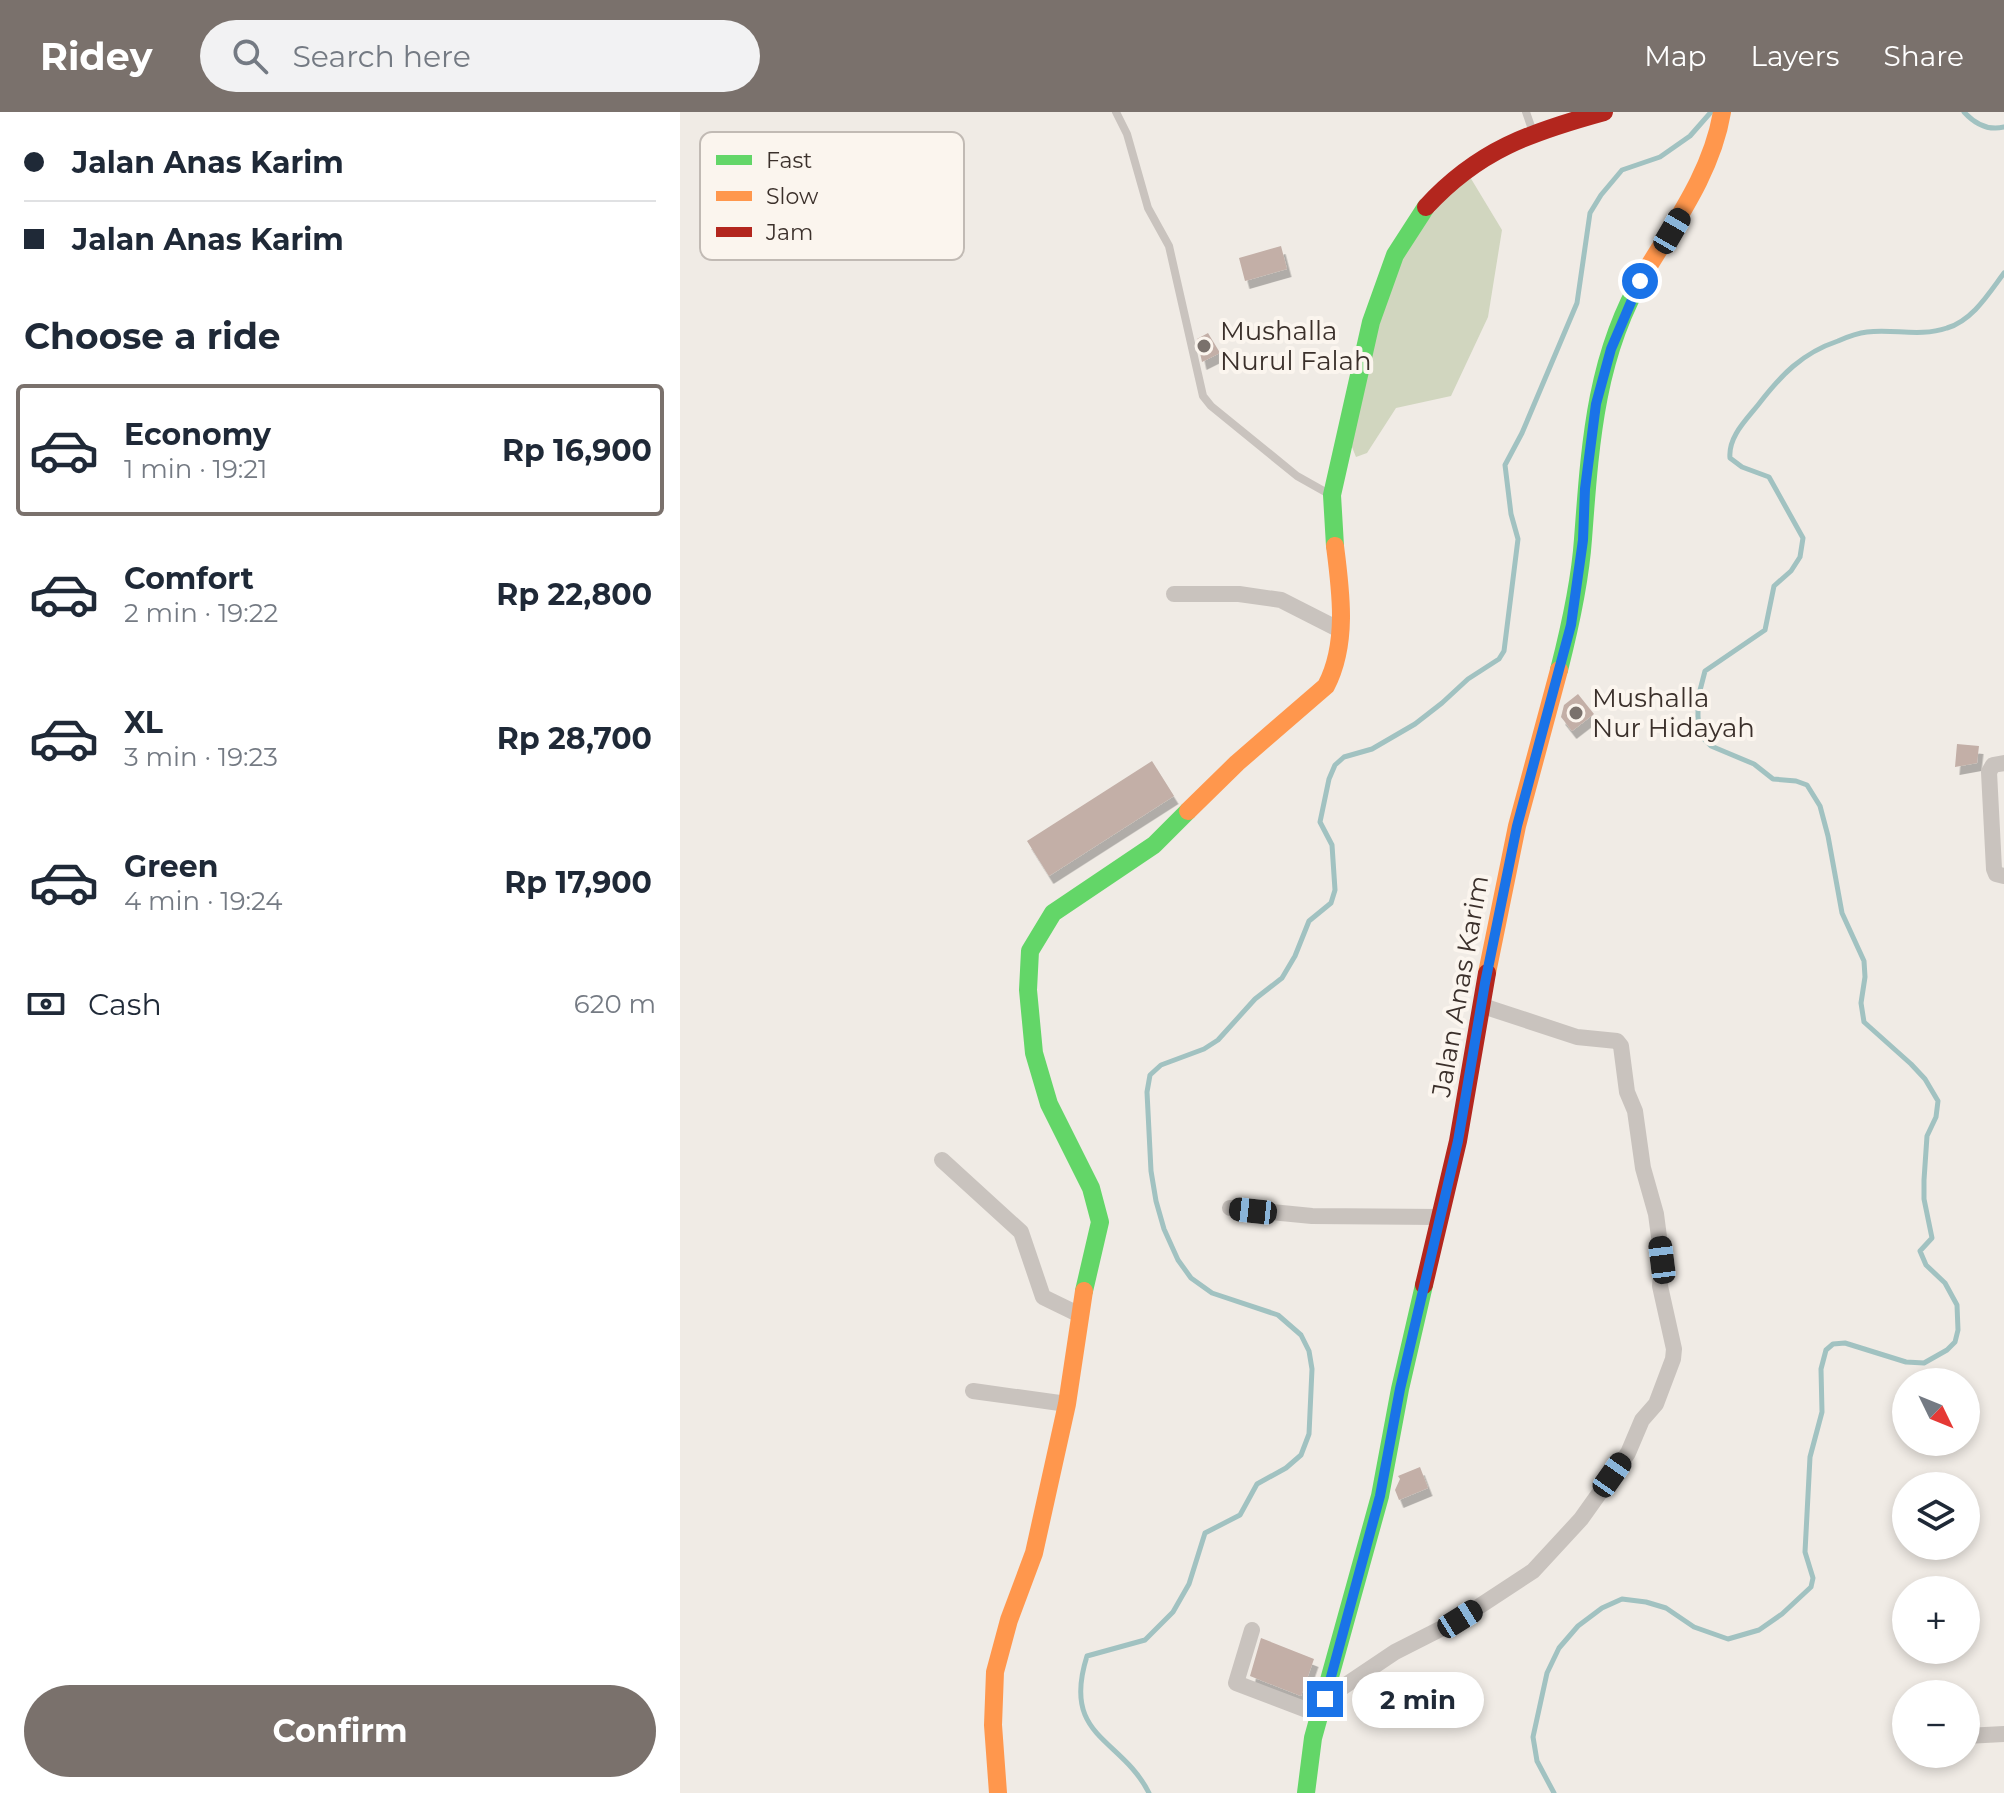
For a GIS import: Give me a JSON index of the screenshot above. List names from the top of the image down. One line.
{"streets":{"street":["Jalan Anas Karim"]},"places":["Mushalla Nurul Falah","Mushalla Nur Hidayah"],"legend":["Fast","Slow","Jam"],"north":"bottom right","page":{"header":"Ridey","search":"Search here","nav":["Map","Layers","Share"],"banner":["Jalan Anas Karim","Jalan Anas Karim"],"heading":"Choose a ride","list":[{"name":"Economy","note":"1 min · 19:21","value":"Rp 16,900"},{"name":"Comfort","note":"2 min · 19:22","value":"Rp 22,800"},{"name":"XL","note":"3 min · 19:23","value":"Rp 28,700"},{"name":"Green","note":"4 min · 19:24","value":"Rp 17,900"}],"pay":["Cash","620 m"],"map_buttons":["+","−"],"buttons":"Confirm","bubble":"2 min"}}
